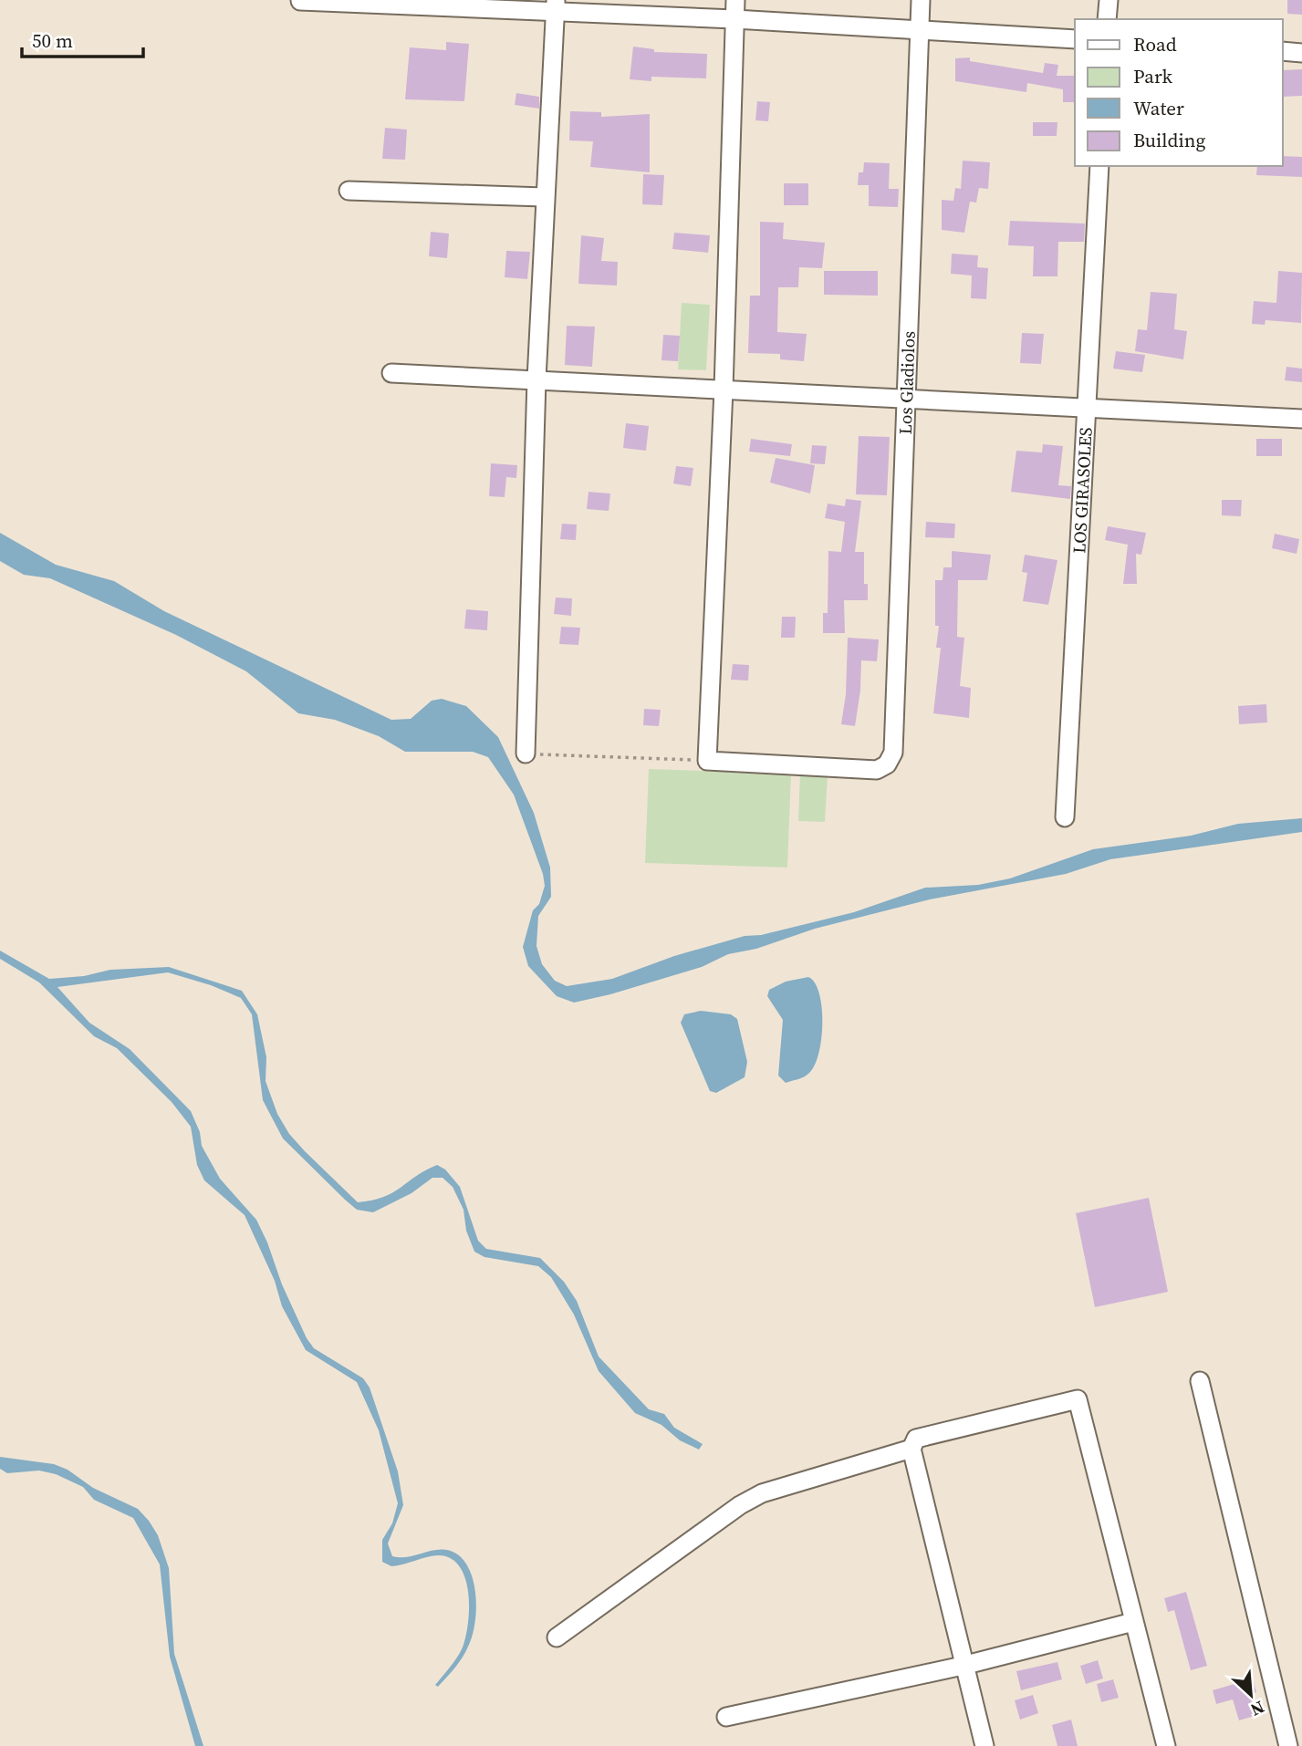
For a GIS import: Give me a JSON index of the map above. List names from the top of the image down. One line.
{"streets":{"street":["Los Gladiolos","LOS GIRASOLES"]},"legend":["Road","Park","Water","Building"],"scale_bar":"50 m","north":"bottom right"}
